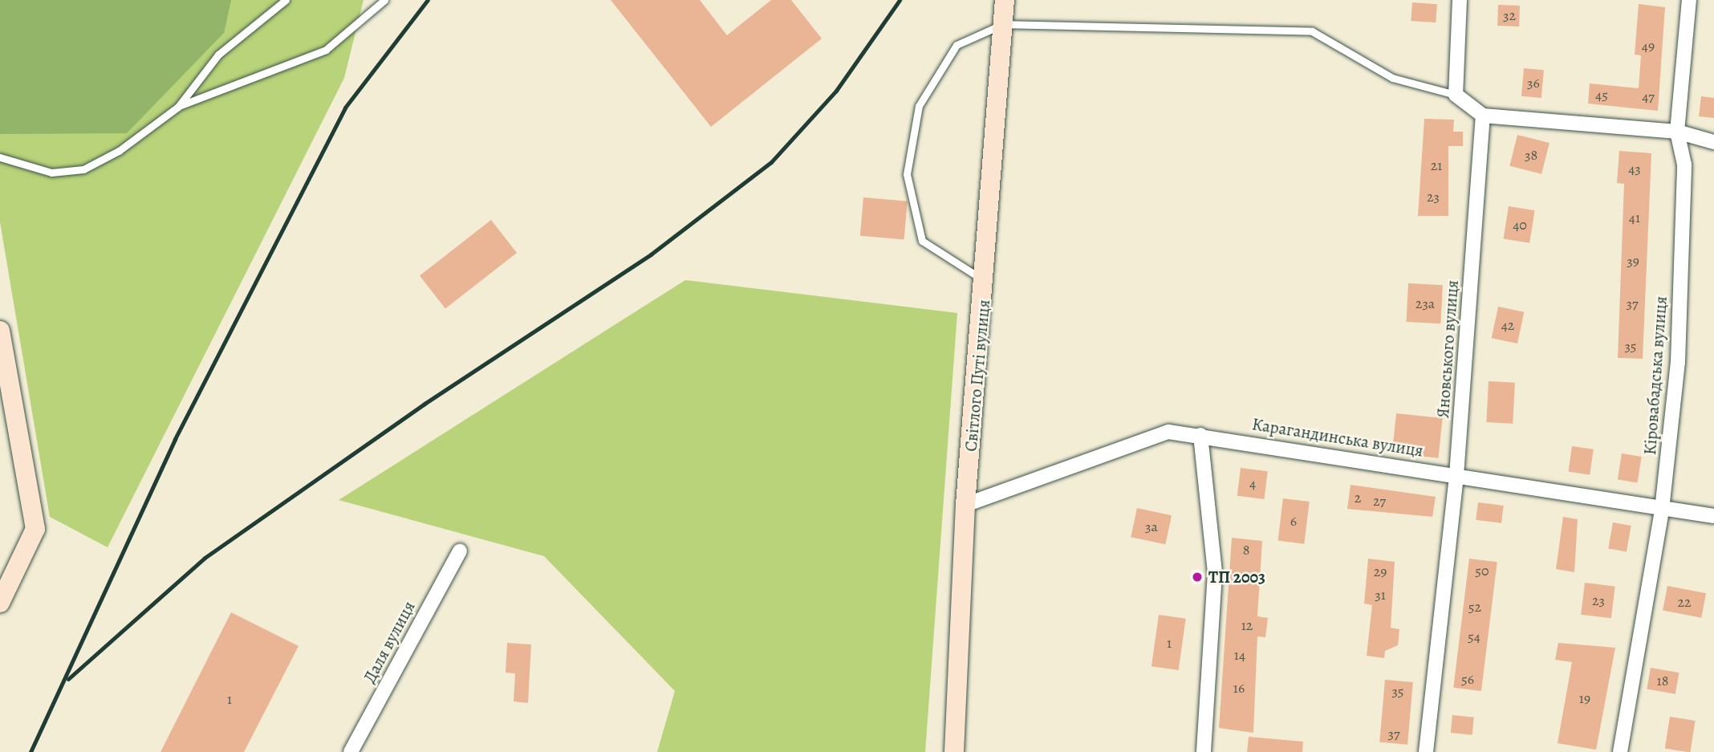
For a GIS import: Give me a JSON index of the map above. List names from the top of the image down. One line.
{"streets":{"main road":["Світлого Путі вулиця"],"street":["Яновського вулиця","Кіровабадська вулиця","Карагандинська вулиця","Даля вулиця"]},"crossings":[["Яновського вулиця","Карагандинська вулиця"],["Світлого Путі вулиця","Карагандинська вулиця"],["Кіровабадська вулиця","Карагандинська вулиця"]],"places":["ТП 2003"],"house_numbers":["32","49","36","45","47","38","21","43","23","41","40","39","23а","37","42","35","4","2","27","6","3а","8","50","29","31","23","22","52","12","54","1","14","56","18","16","35","19","1","37"]}
